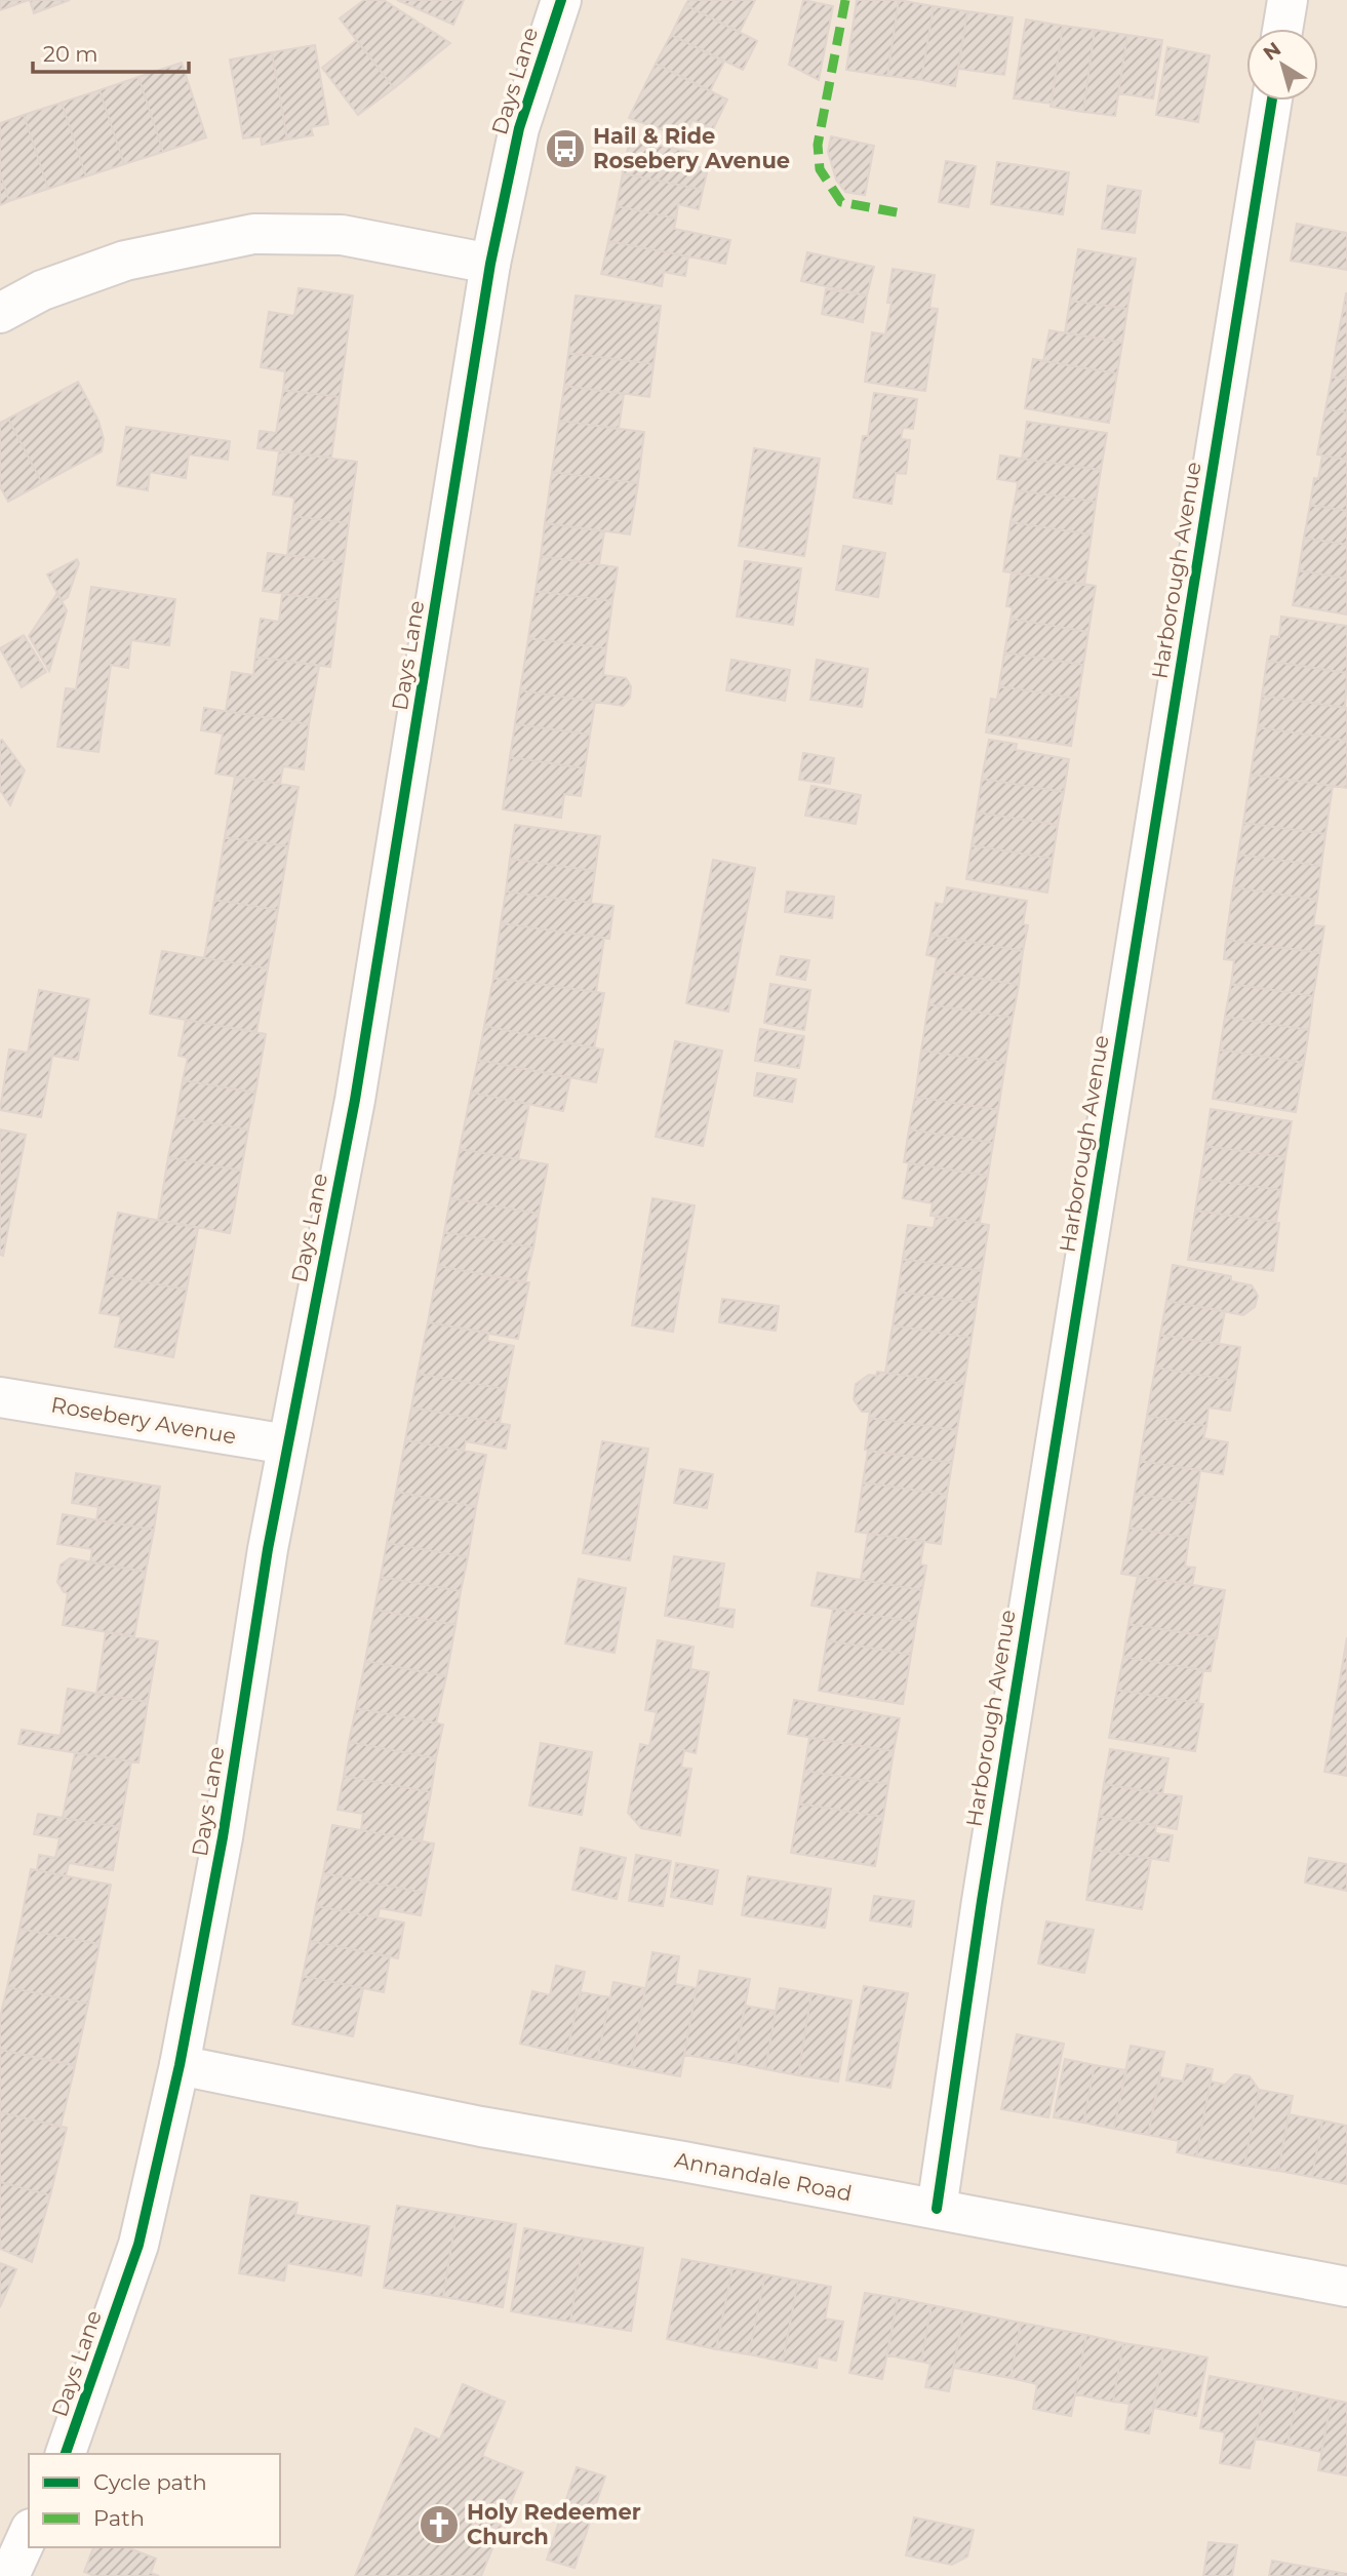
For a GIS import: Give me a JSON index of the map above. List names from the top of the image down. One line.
{"streets":{"street":["Days Lane","Harborough Avenue","Rosebery Avenue","Annandale Road"]},"crossings":[["Days Lane","Rosebery Avenue"],["Days Lane","Annandale Road"],["Harborough Avenue","Annandale Road"]],"places":{"bus stop":["Hail & Ride Rosebery Avenue"],"church":["Holy Redeemer Church"]},"legend":["Cycle path","Path"],"scale_bar":"20 m","north":"top left"}
